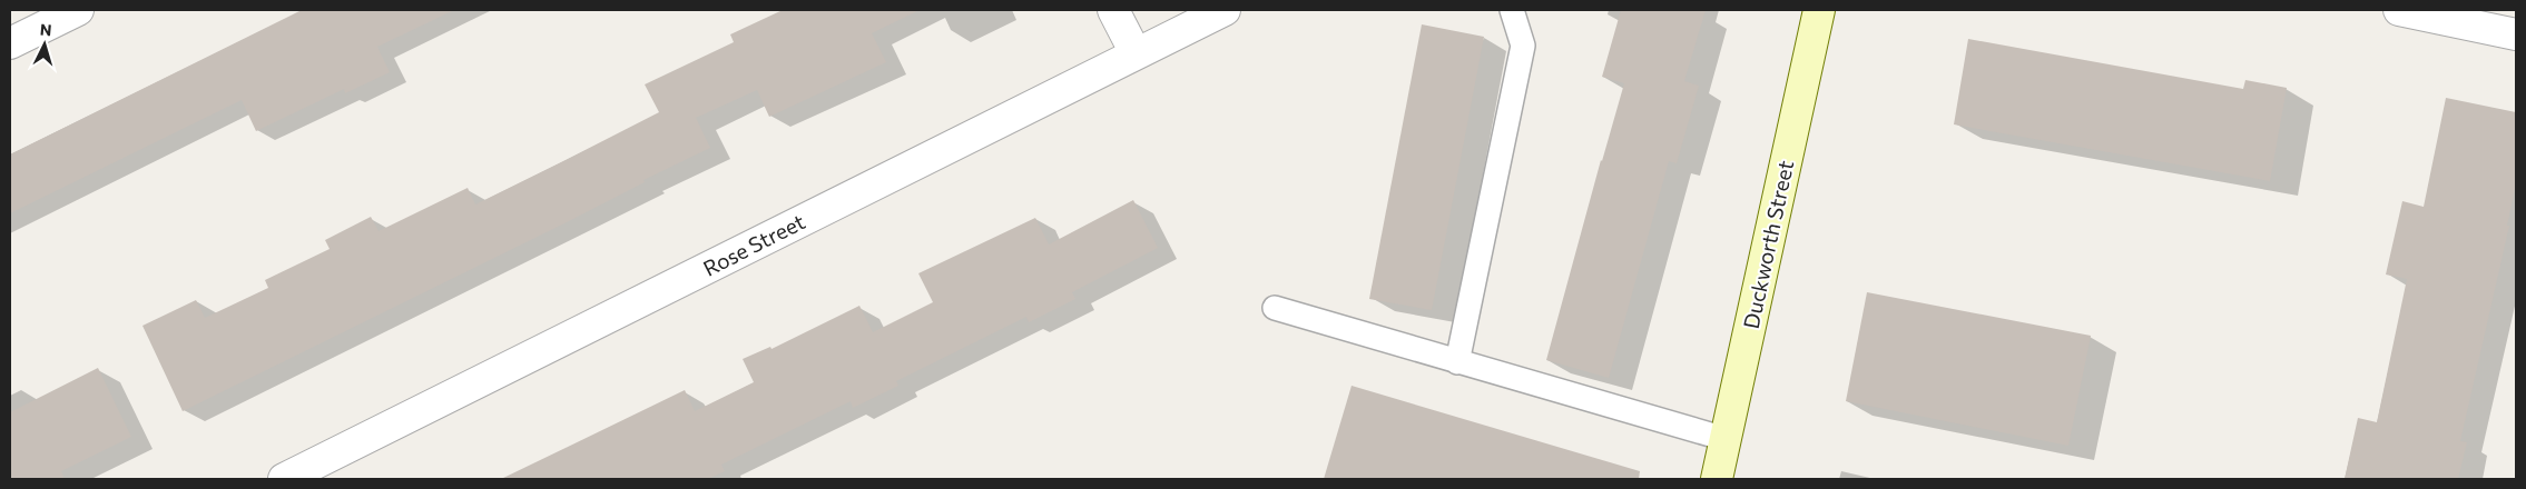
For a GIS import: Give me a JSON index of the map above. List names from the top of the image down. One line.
{"streets":{"main road":["Duckworth Street"],"street":["Rose Street"]},"north":"top"}
